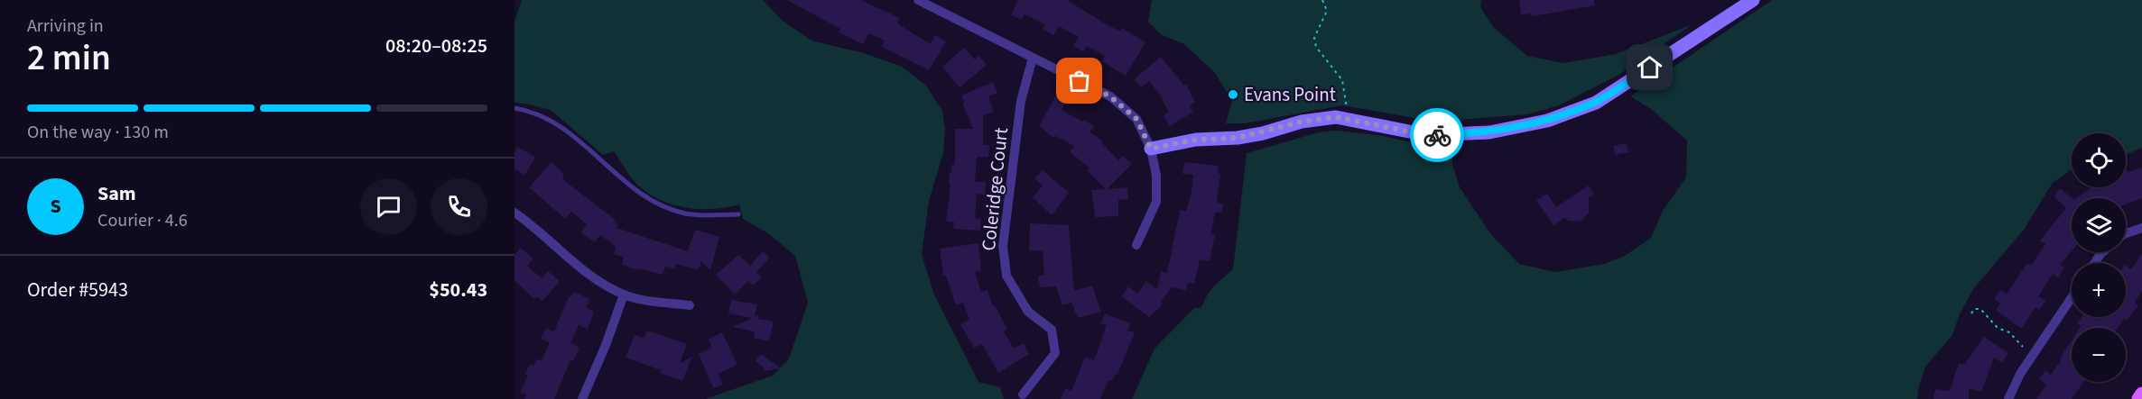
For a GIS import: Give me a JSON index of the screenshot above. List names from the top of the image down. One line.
{"streets":{"street":["Coleridge Court"]},"places":["Evans Point"],"page":{"heading":["2 min","Arriving in","08:20–08:25"],"panel":["Sam","Courier · 4.6","Order #5943","$50.43"],"bar":"On the way · 130 m","map_buttons":["+","−"],"round":"S"}}
